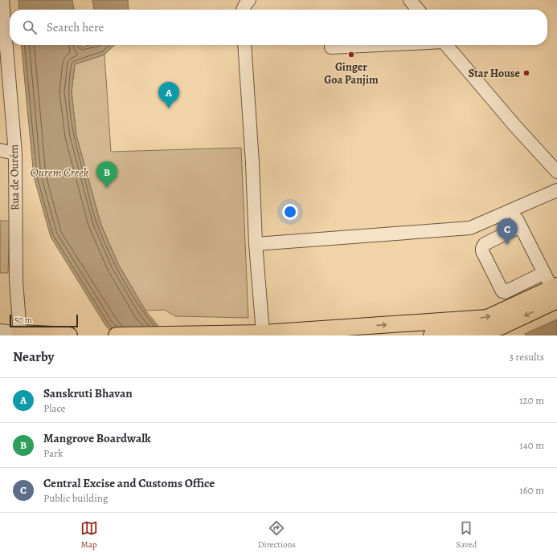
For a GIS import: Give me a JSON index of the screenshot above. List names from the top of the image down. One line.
{"streets":{"street":["Rua de Ourém"]},"water":["Ourem Creek"],"places":["Ginger Goa Panjim","Star House"],"scale_bar":"50 m","page":{"search":"Search here","pins":["A","B","C"],"scale":"50 m","heading":["Nearby","3 results"],"list":[{"mark":"A","name":"Sanskruti Bhavan","note":"Place","value":"120 m"},{"mark":"B","name":"Mangrove Boardwalk","note":"Park","value":"140 m"},{"mark":"C","name":"Central Excise and Customs Office","note":"Public building","value":"160 m"}],"nav":["Map","Directions","Saved"]}}
